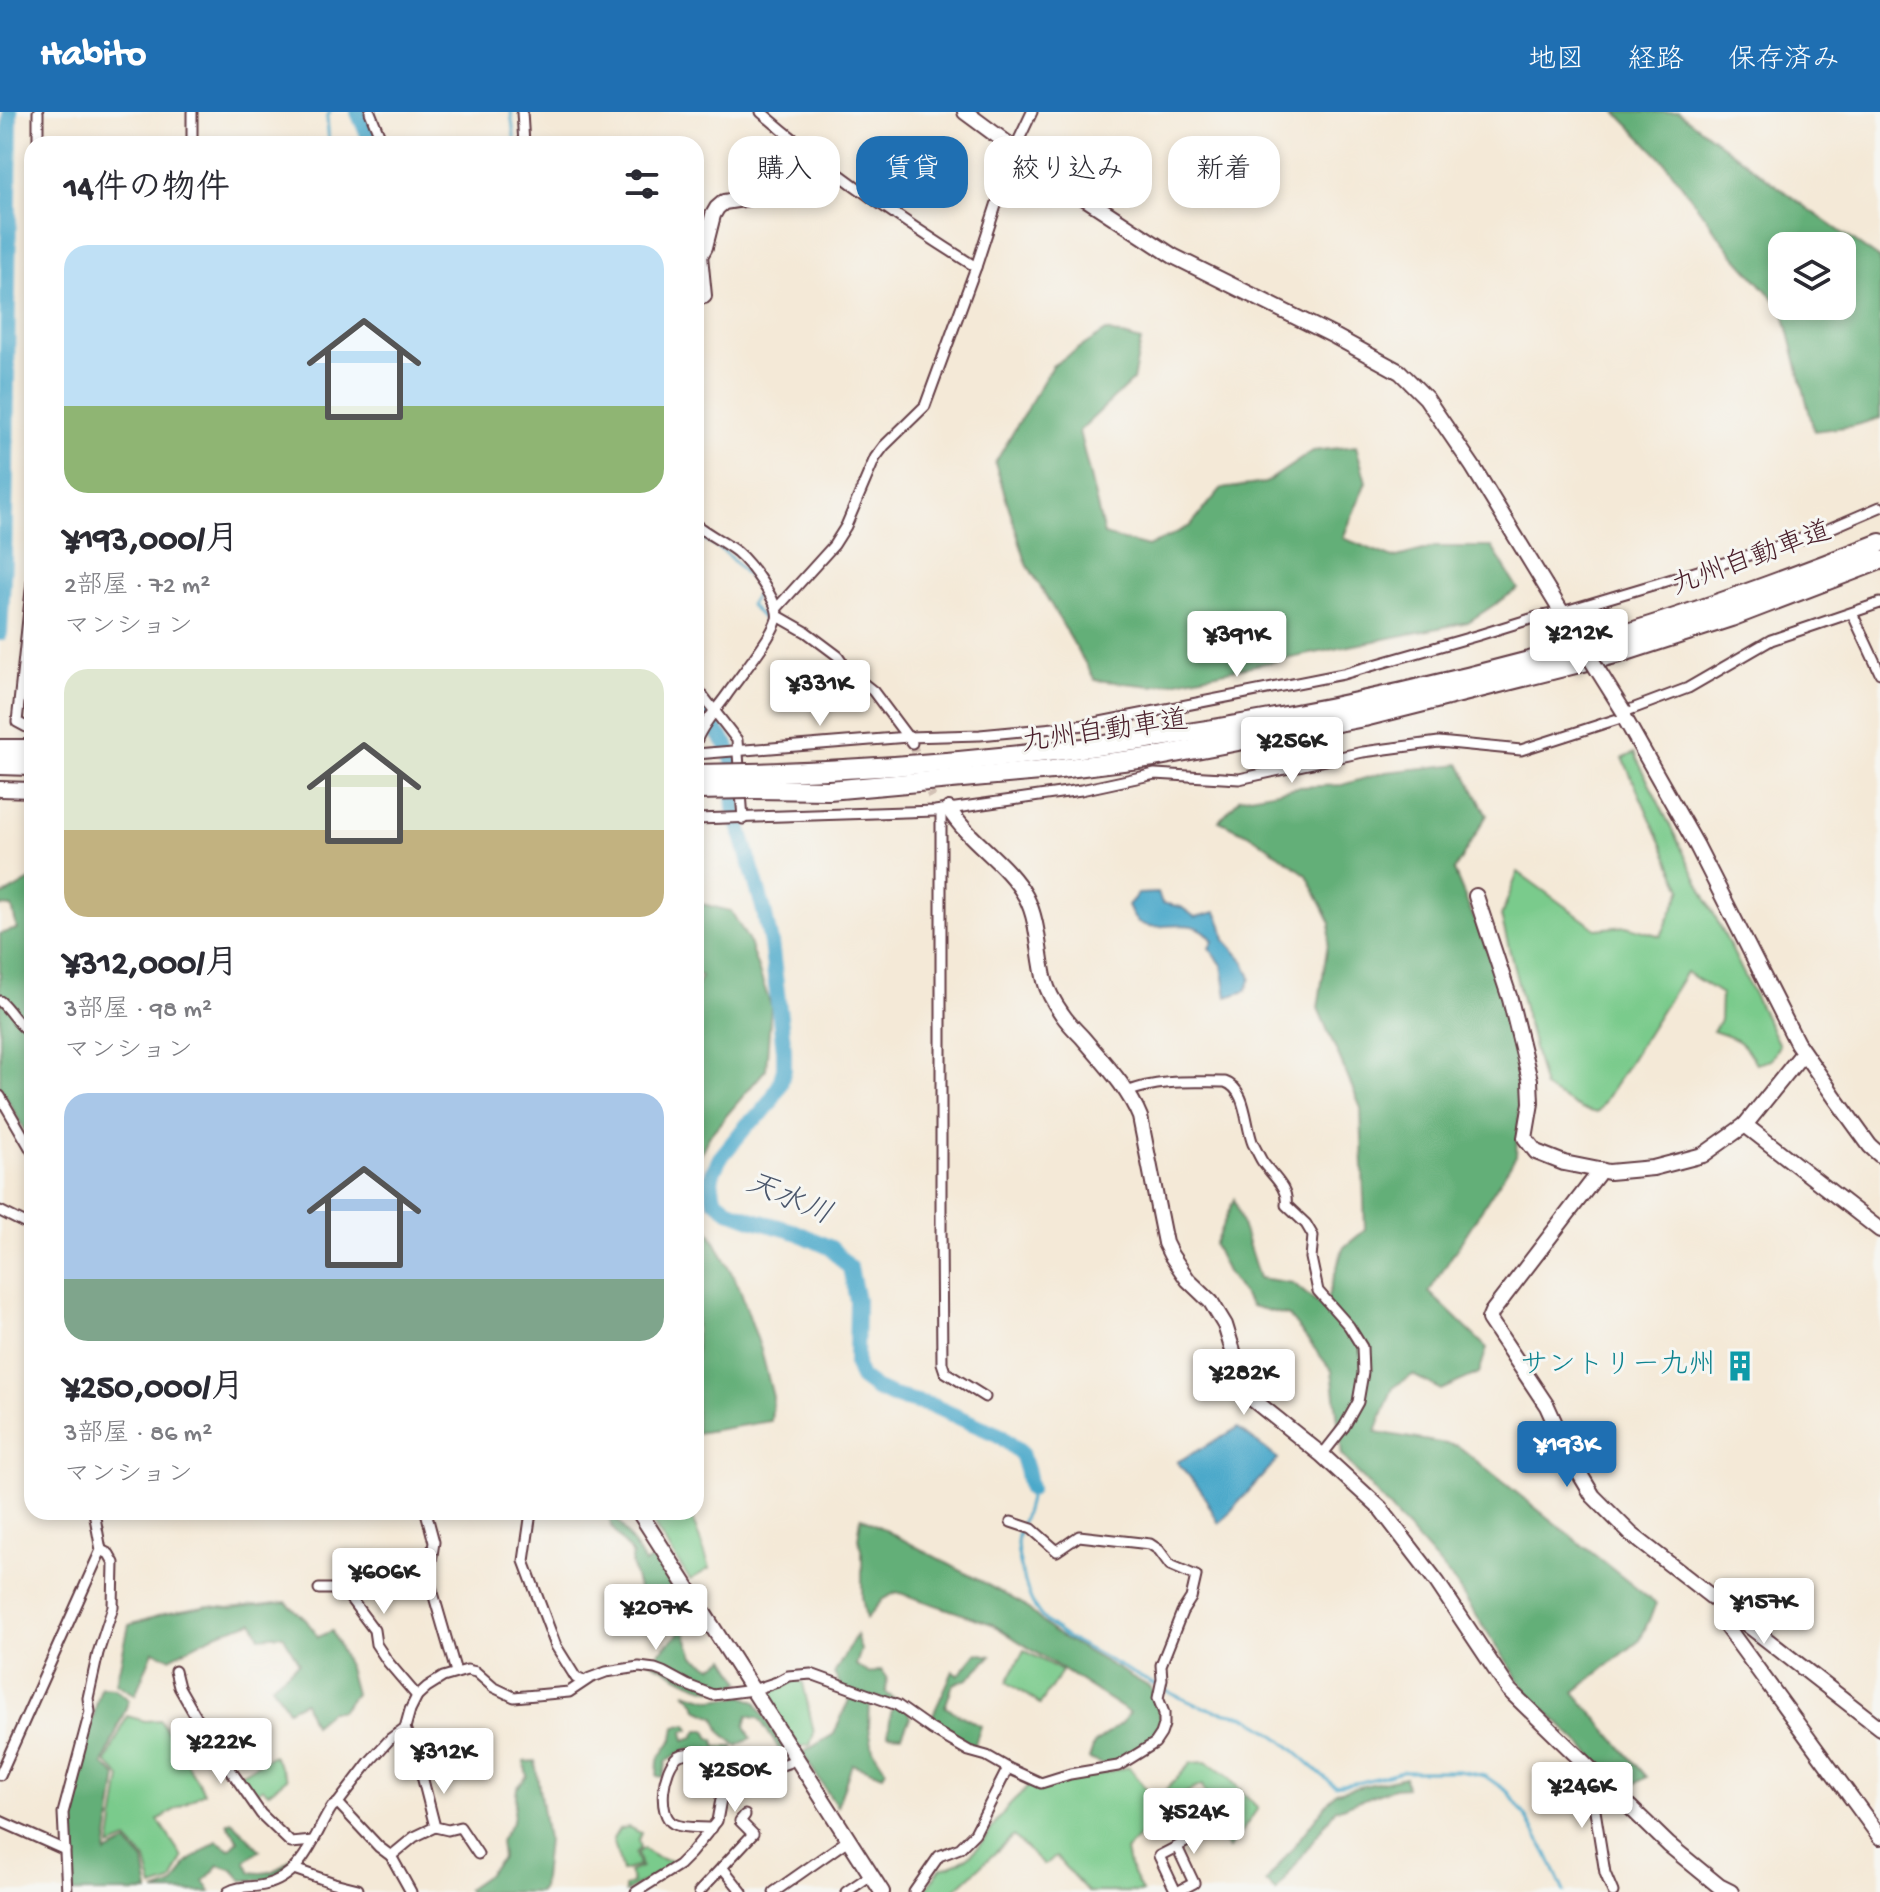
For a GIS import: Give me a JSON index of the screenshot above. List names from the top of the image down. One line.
{"streets":{"highway":["九州自動車道"]},"water":["天水川"],"places":{"building":["サントリー九州"]},"page":{"header":"Habito","nav":["地図","経路","保存済み"],"chip":["購入","賃貸","絞り込み","新着"],"heading":"14件の物件","list":[{"name":"¥193,000/月","note":"2部屋 · 72 m² · マンション"},{"name":"¥312,000/月","note":"3部屋 · 98 m² · マンション"},{"name":"¥250,000/月","note":"3部屋 · 86 m² · マンション"}],"price":["¥212K","¥391K","¥331K","¥256K","¥282K","¥193K","¥606K","¥157K","¥207K","¥222K","¥312K","¥250K","¥246K","¥524K"]}}
